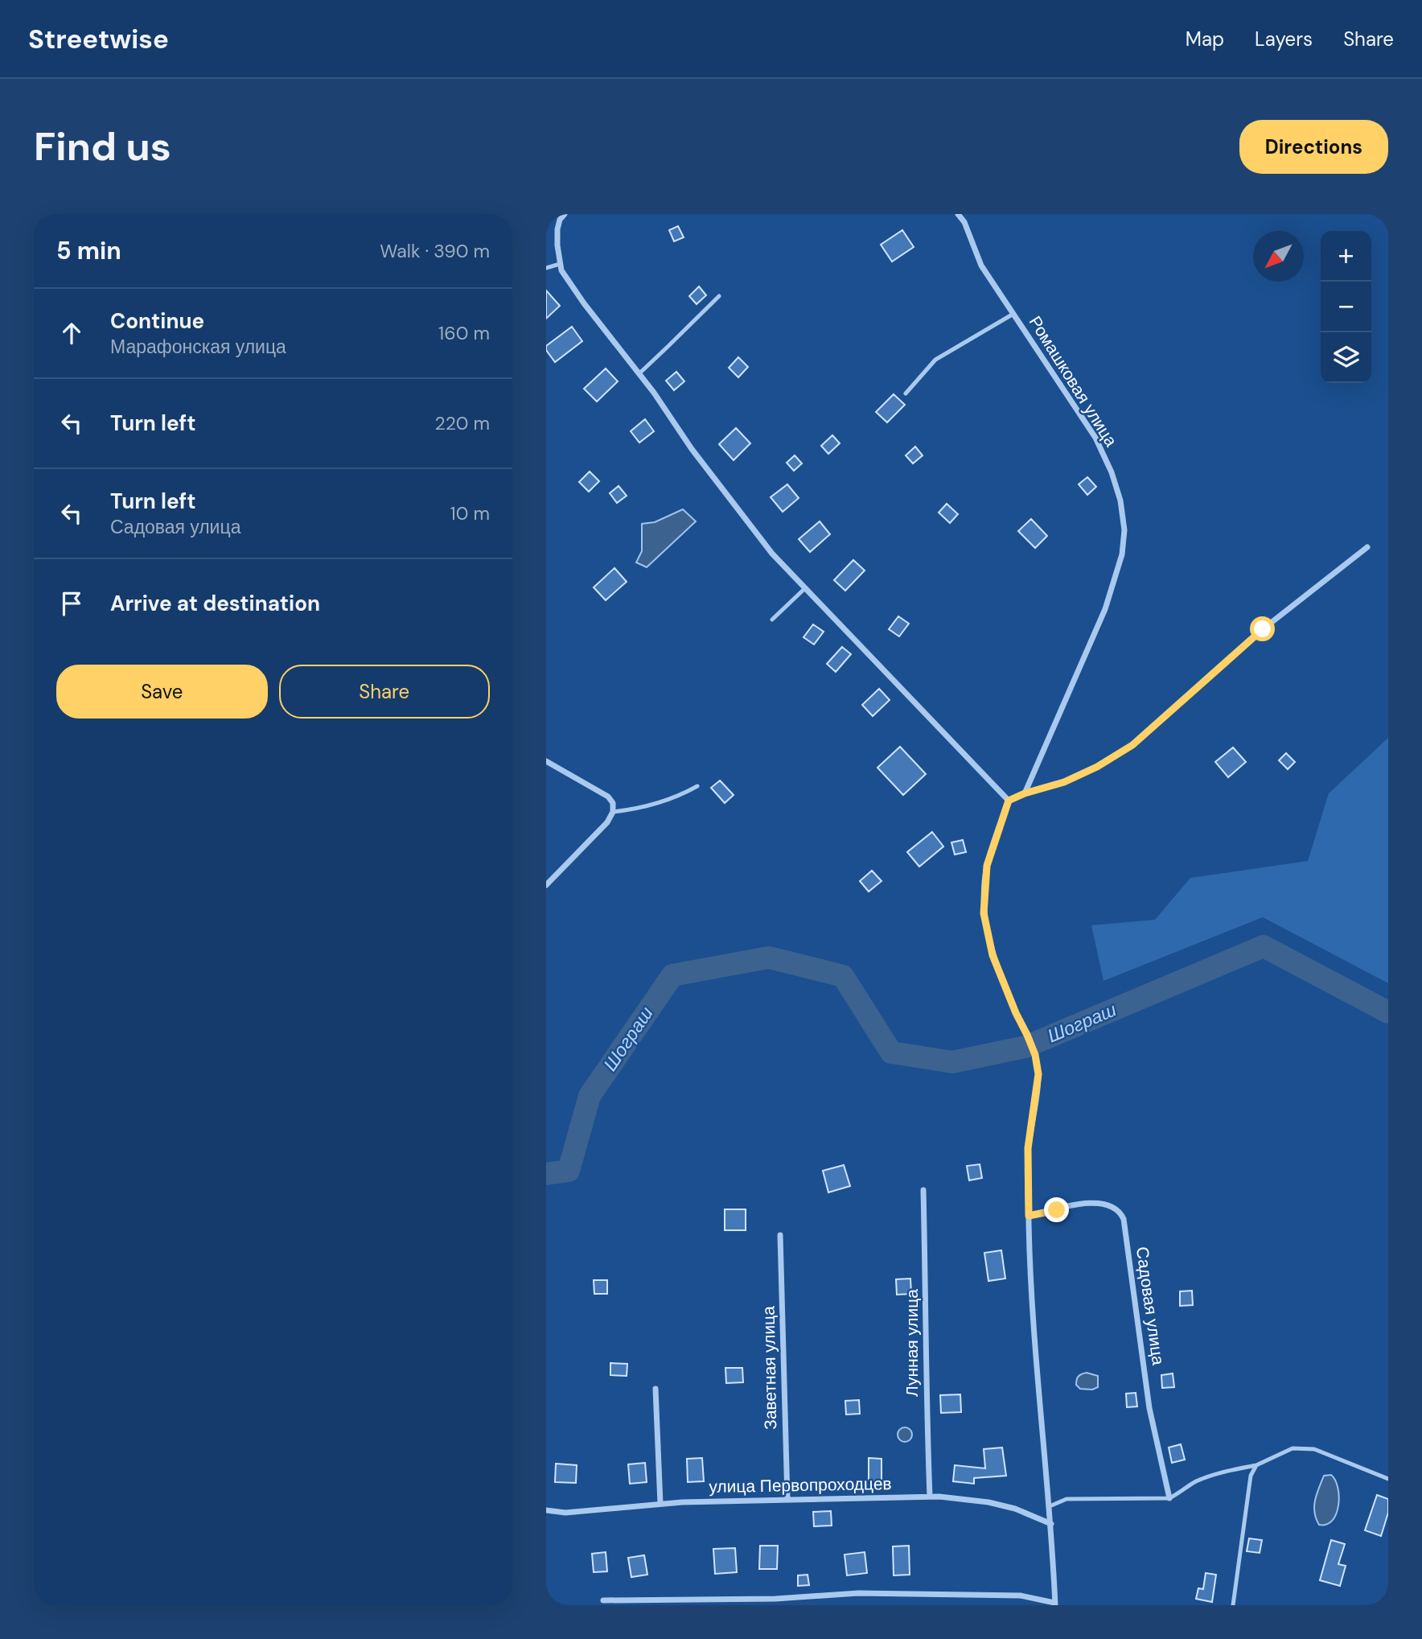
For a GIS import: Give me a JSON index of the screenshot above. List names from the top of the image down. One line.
{"streets":{"street":["Ромашковая улица","Садовая улица","Лунная улица","Заветная улица","улица Первопроходцев"]},"crossings":[["Лунная улица","улица Первопроходцев"],["Заветная улица","улица Первопроходцев"]],"water":["Шограш"],"north":"bottom left","page":{"header":"Streetwise","nav":["Map","Layers","Share"],"buttons":["Directions",["Save","Share"]],"title":"Find us","heading":["5 min","Walk · 390 m"],"map_buttons":["+","−"],"list":[["Continue","Марафонская улица","160 m"],["Turn left","220 m"],["Turn left","Садовая улица","10 m"],"Arrive at destination"]}}
